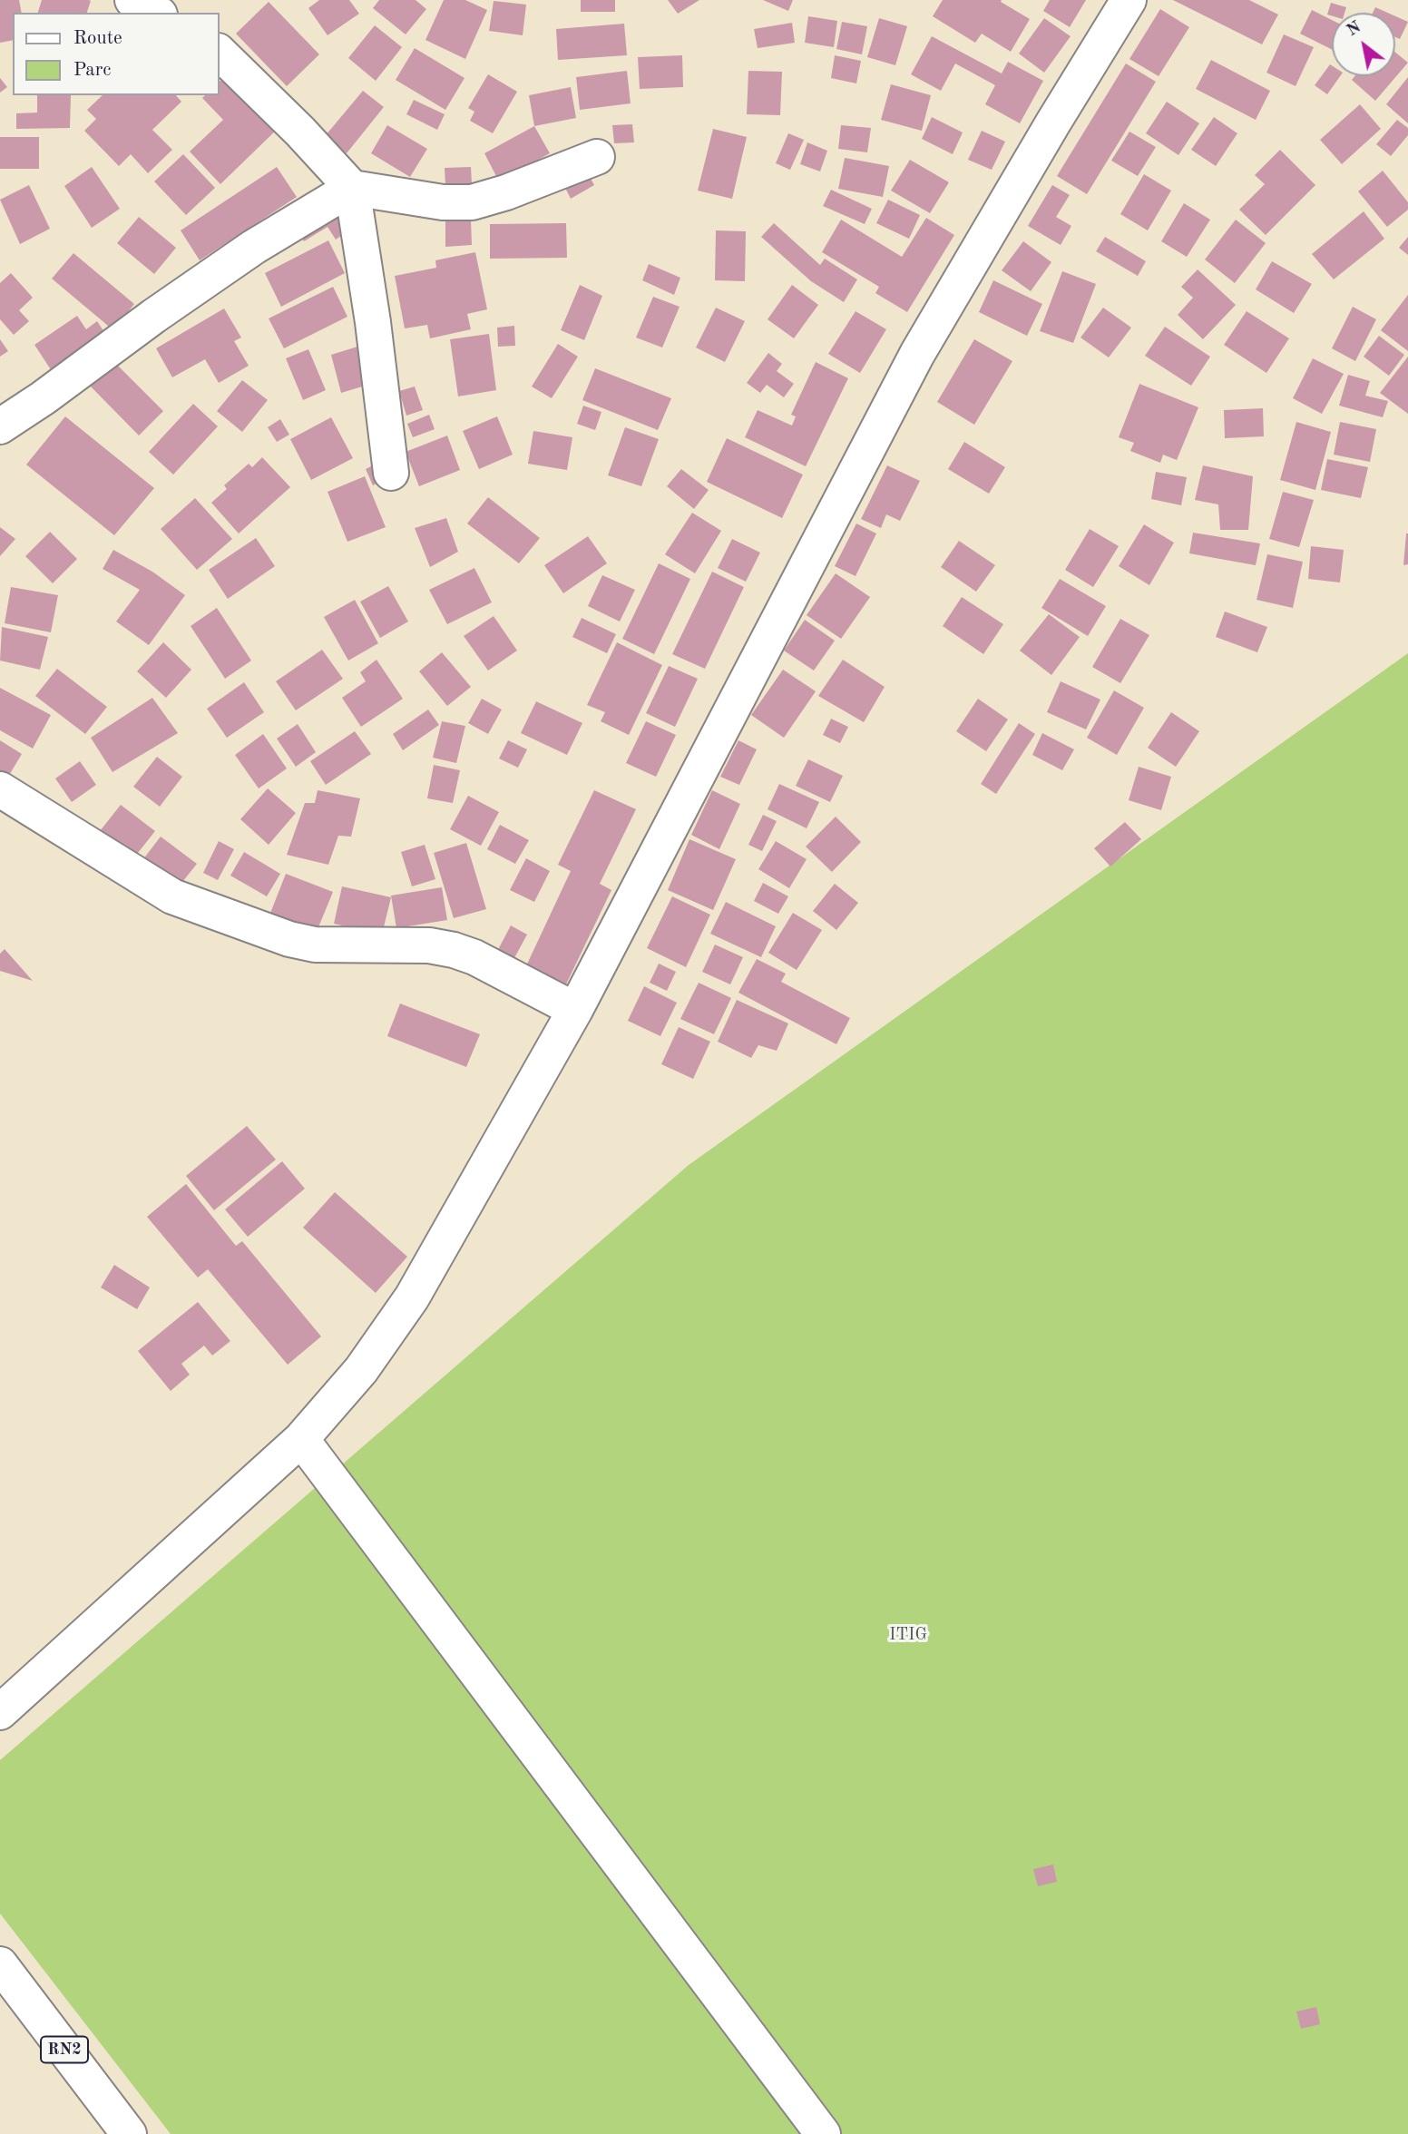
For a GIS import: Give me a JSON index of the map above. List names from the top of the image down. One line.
{"streets":{"main road":["RN2"]},"parks":["ITIG"],"legend":["Route","Parc"],"north":"top left"}
